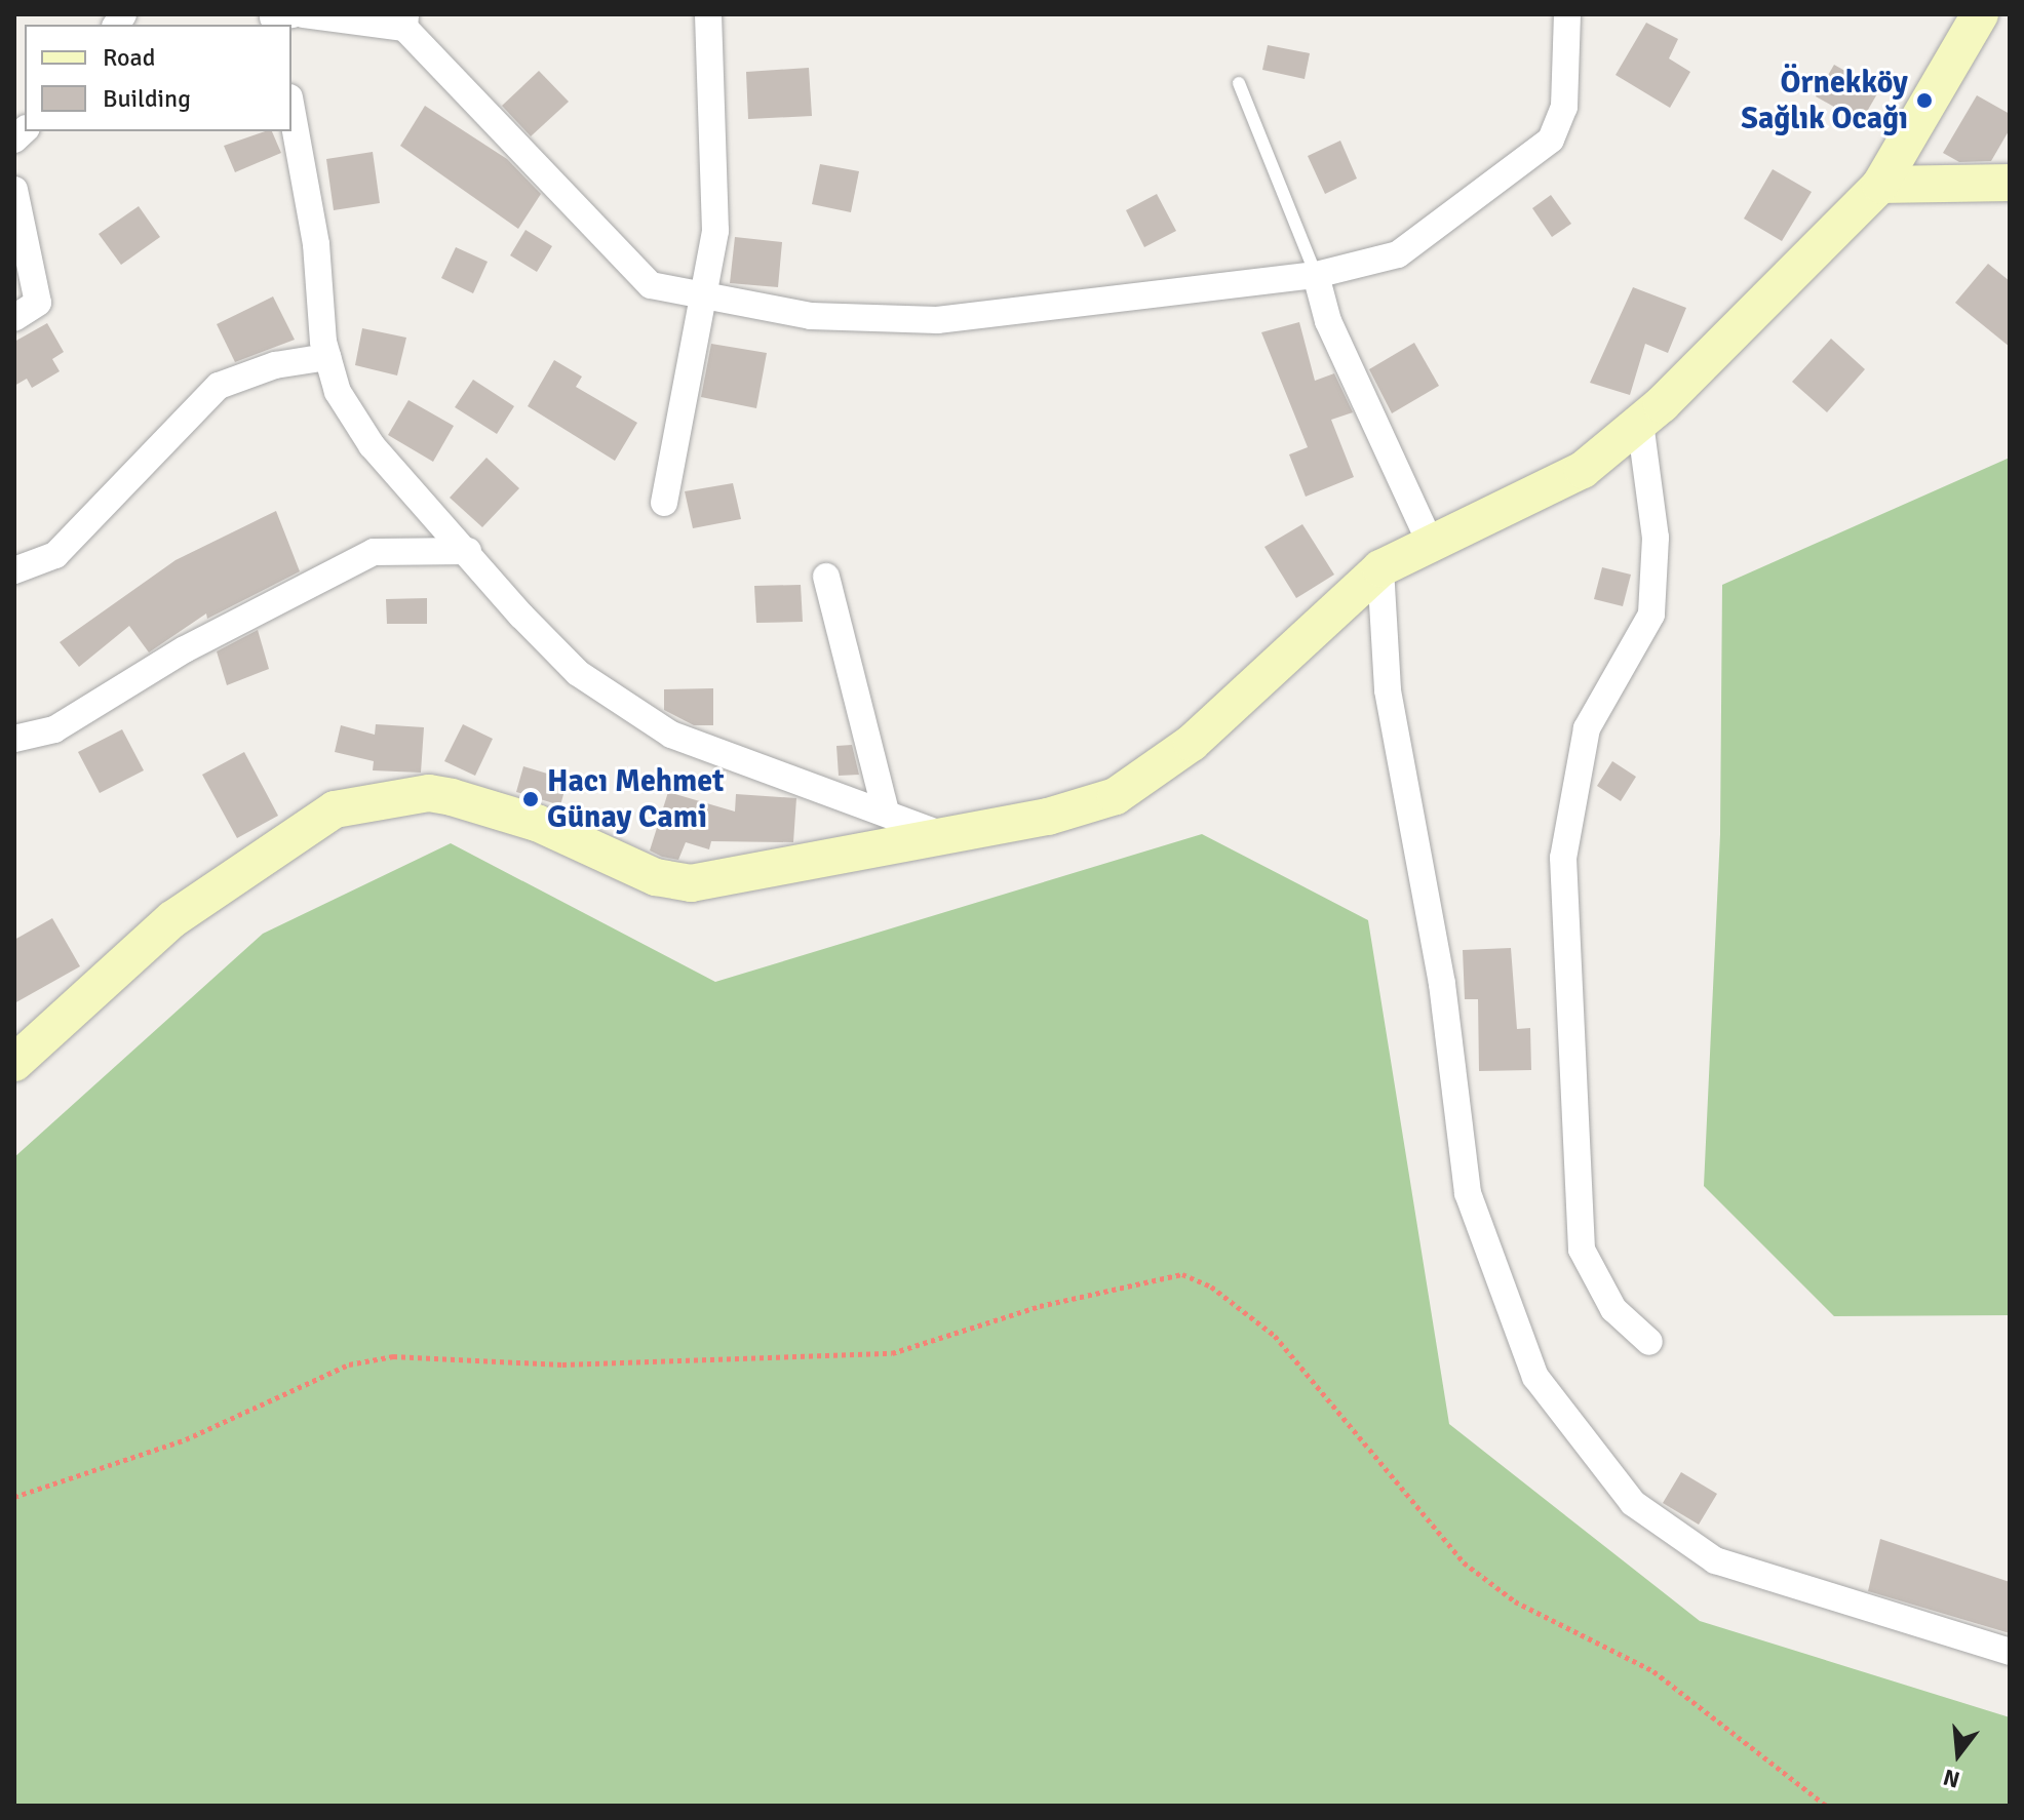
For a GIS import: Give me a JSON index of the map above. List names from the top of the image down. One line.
{"places":["Örnekköy Sağlık Ocağı","Hacı Mehmet Günay Cami"],"legend":["Road","Building"],"north":"bottom"}
